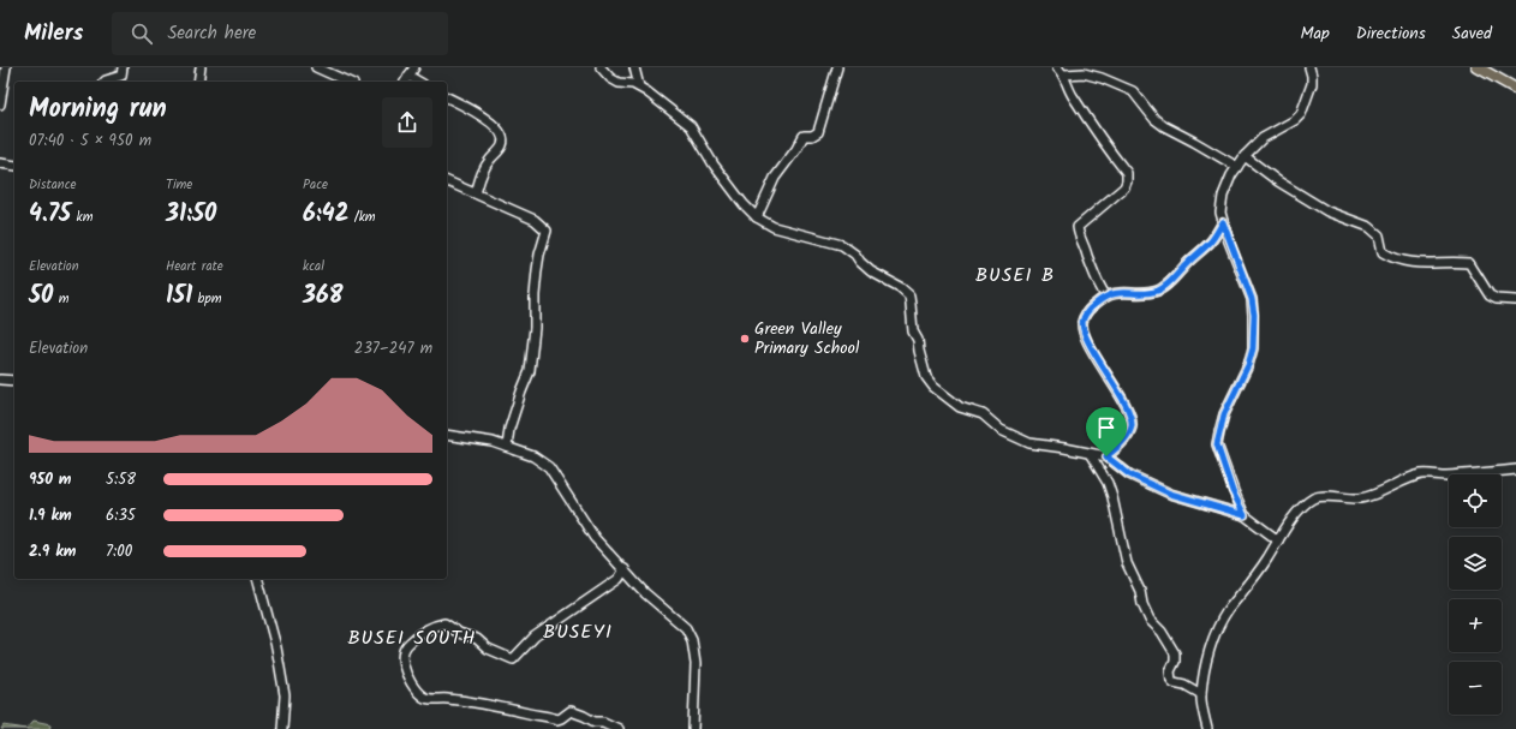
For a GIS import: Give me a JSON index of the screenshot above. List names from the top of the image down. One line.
{"districts":["BUSEI B","BUSEYI","BUSEI SOUTH"],"places":["Green Valley Primary School"],"page":{"header":"Milers","search":"Search here","nav":["Map","Directions","Saved"],"heading":["Morning run","07:40 · 5 × 950 m"],"stats":[["Distance","4.75 km"],["Time","31:50"],["Pace","6:42 /km"],["Elevation","50 m"],["Heart rate","151 bpm"],["kcal","368"]],"chart":["Elevation","237–247 m"],"list":[{"name":"950 m","note":"5:58"},{"name":"1.9 km","note":"6:35"},{"name":"2.9 km","note":"7:00"}],"map_buttons":["+","−"]}}
